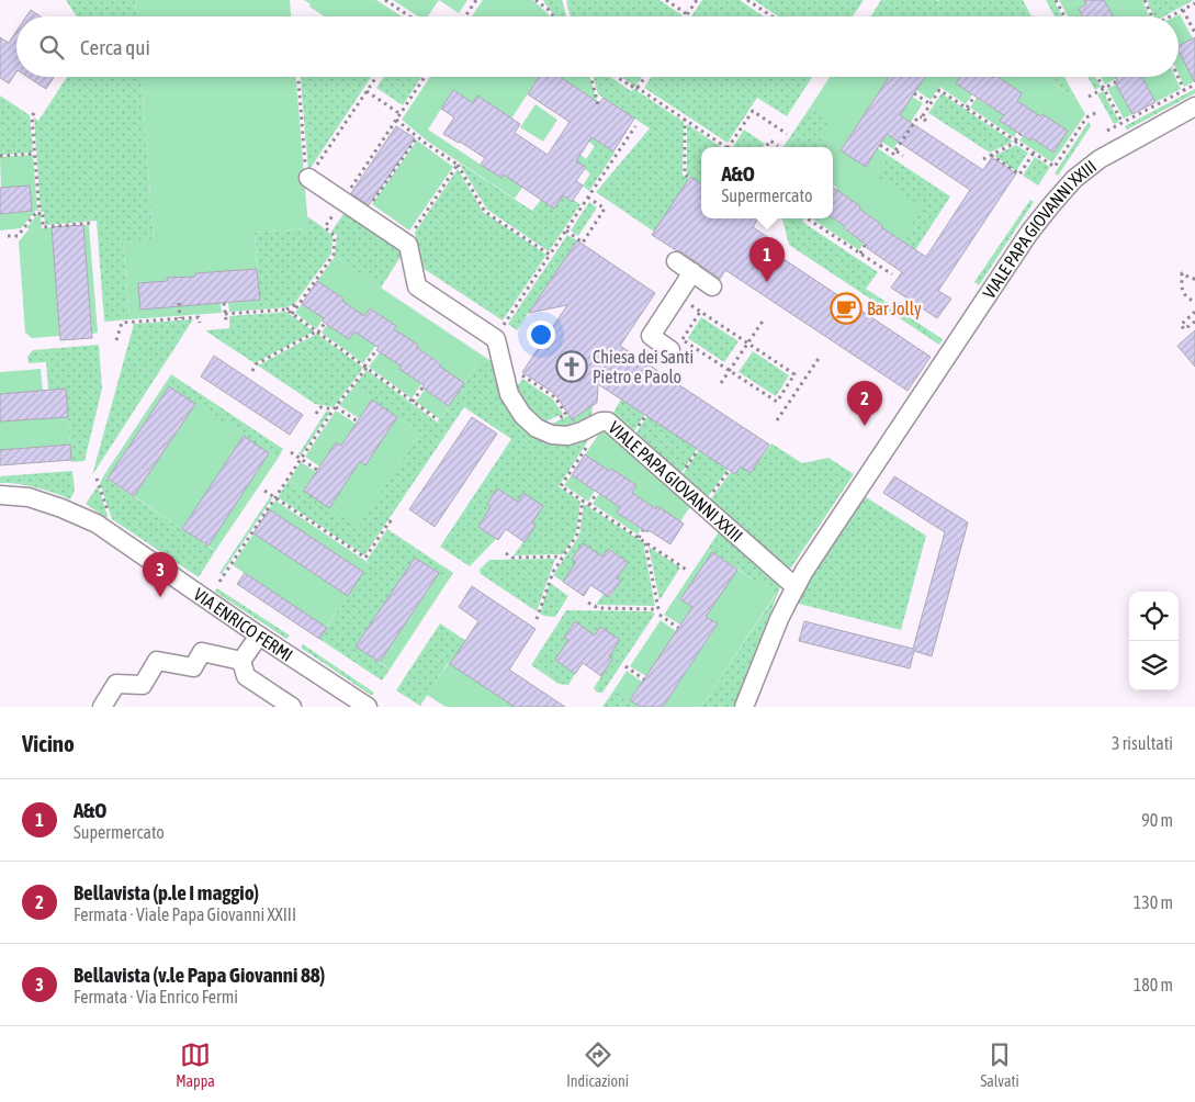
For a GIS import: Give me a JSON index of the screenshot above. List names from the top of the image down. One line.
{"streets":{"street":["VIALE PAPA GIOVANNI XXIII","VIA ENRICO FERMI"]},"places":{"cafe":["Bar Jolly"],"church":["Chiesa dei Santi Pietro e Paolo"]},"page":{"search":"Cerca qui","popup":["A&O","Supermercato"],"pins":["1","2","3"],"heading":["Vicino","3 risultati"],"list":[{"mark":"1","name":"A&O","note":"Supermercato","value":"90 m"},{"mark":"2","name":"Bellavista (p.le I maggio)","note":"Fermata · Viale Papa Giovanni XXIII","value":"130 m"},{"mark":"3","name":"Bellavista (v.le Papa Giovanni 88)","note":"Fermata · Via Enrico Fermi","value":"180 m"}],"nav":["Mappa","Indicazioni","Salvati"]}}
